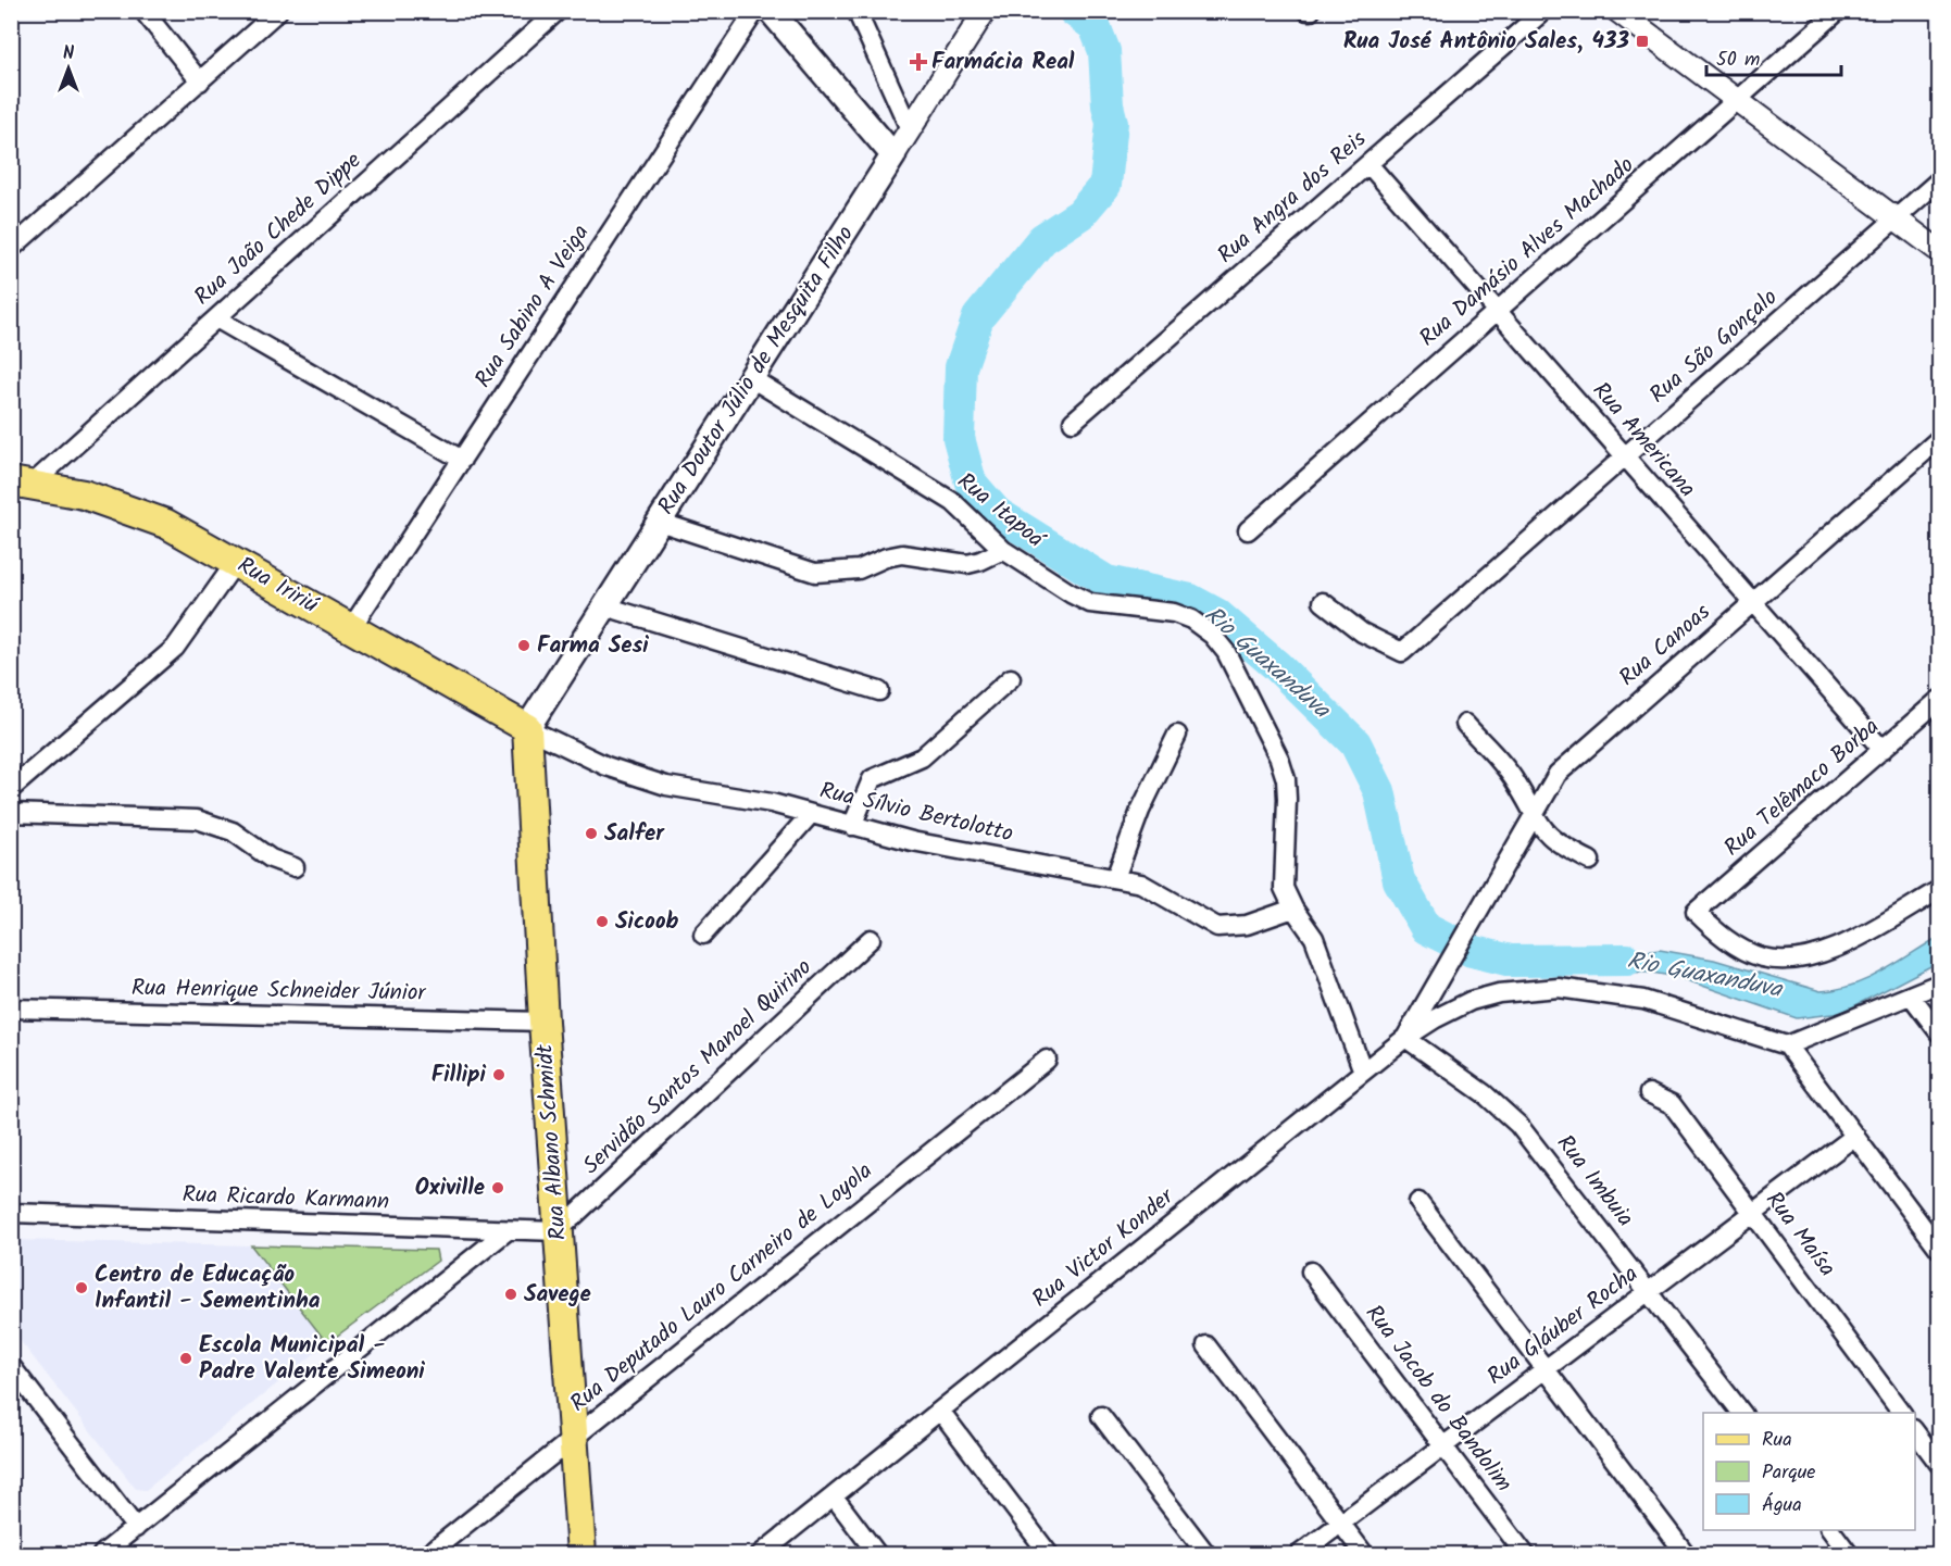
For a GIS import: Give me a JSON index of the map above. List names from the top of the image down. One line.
{"streets":{"main road":["Rua Doutor Júlio de Mesquita Filho","Rua Iririú","Rua Albano Schmidt"],"street":["Rua Angra dos Reis","Rua João Chede Dippe","Rua Damásio Alves Machado","Rua Sabino A Veiga","Rua São Gonçalo","Rua Americana","Rua Itapoá","Rua Canoas","Rua Telêmaco Borba","Rua Sílvio Bertolotto","Rua Henrique Schneider Júnior","Servidão Santos Manoel Quirino","Rua Imbuia","Rua Ricardo Karmann","Rua Maísa","Rua Victor Konder","Rua Deputado Lauro Carneiro de Loyola","Rua Gláuber Rocha","Rua Jacob do Bandolim"]},"crossings":[["Rua Angra dos Reis","Rua Americana"],["Rua João Chede Dippe","Rua Iririú"],["Rua Damásio Alves Machado","Rua Americana"],["Rua Sabino A Veiga","Rua Iririú"],["Rua São Gonçalo","Rua Americana"],["Rua Doutor Júlio de Mesquita Filho","Rua Itapoá"],["Rua Doutor Júlio de Mesquita Filho","Rua Iririú"],["Rua Doutor Júlio de Mesquita Filho","Rua Sílvio Bertolotto"],["Rua Doutor Júlio de Mesquita Filho","Rua Albano Schmidt"],["Rua Americana","Rua Canoas"],["Rua Americana","Rua Telêmaco Borba"],["Rua Itapoá","Rua Sílvio Bertolotto"],["Rua Itapoá","Rua Victor Konder"],["Rua Iririú","Rua Sílvio Bertolotto"],["Rua Iririú","Rua Albano Schmidt"],["Rua Canoas","Rua Victor Konder"],["Rua Sílvio Bertolotto","Rua Albano Schmidt"],["Rua Henrique Schneider Júnior","Rua Albano Schmidt"],["Servidão Santos Manoel Quirino","Rua Albano Schmidt"],["Servidão Santos Manoel Quirino","Rua Ricardo Karmann"],["Rua Albano Schmidt","Rua Ricardo Karmann"],["Rua Albano Schmidt","Rua Deputado Lauro Carneiro de Loyola"],["Rua Imbuia","Rua Victor Konder"],["Rua Imbuia","Rua Gláuber Rocha"],["Rua Maísa","Rua Gláuber Rocha"],["Rua Gláuber Rocha","Rua Jacob do Bandolim"]],"water":["Rio Guaxanduva"],"places":{"transit":["Rua José Antônio Sales, 433"],"health":["Farmácia Real"],"other":["Farma Sesi","Salfer","Sicoob","Fillipi","Oxiville","Centro de Educação Infantil - Sementinha","Savege","Escola Municipal - Padre Valente Simeoni"]},"legend":["Rua","Parque","Água"],"scale_bar":"50 m","north":"top"}
